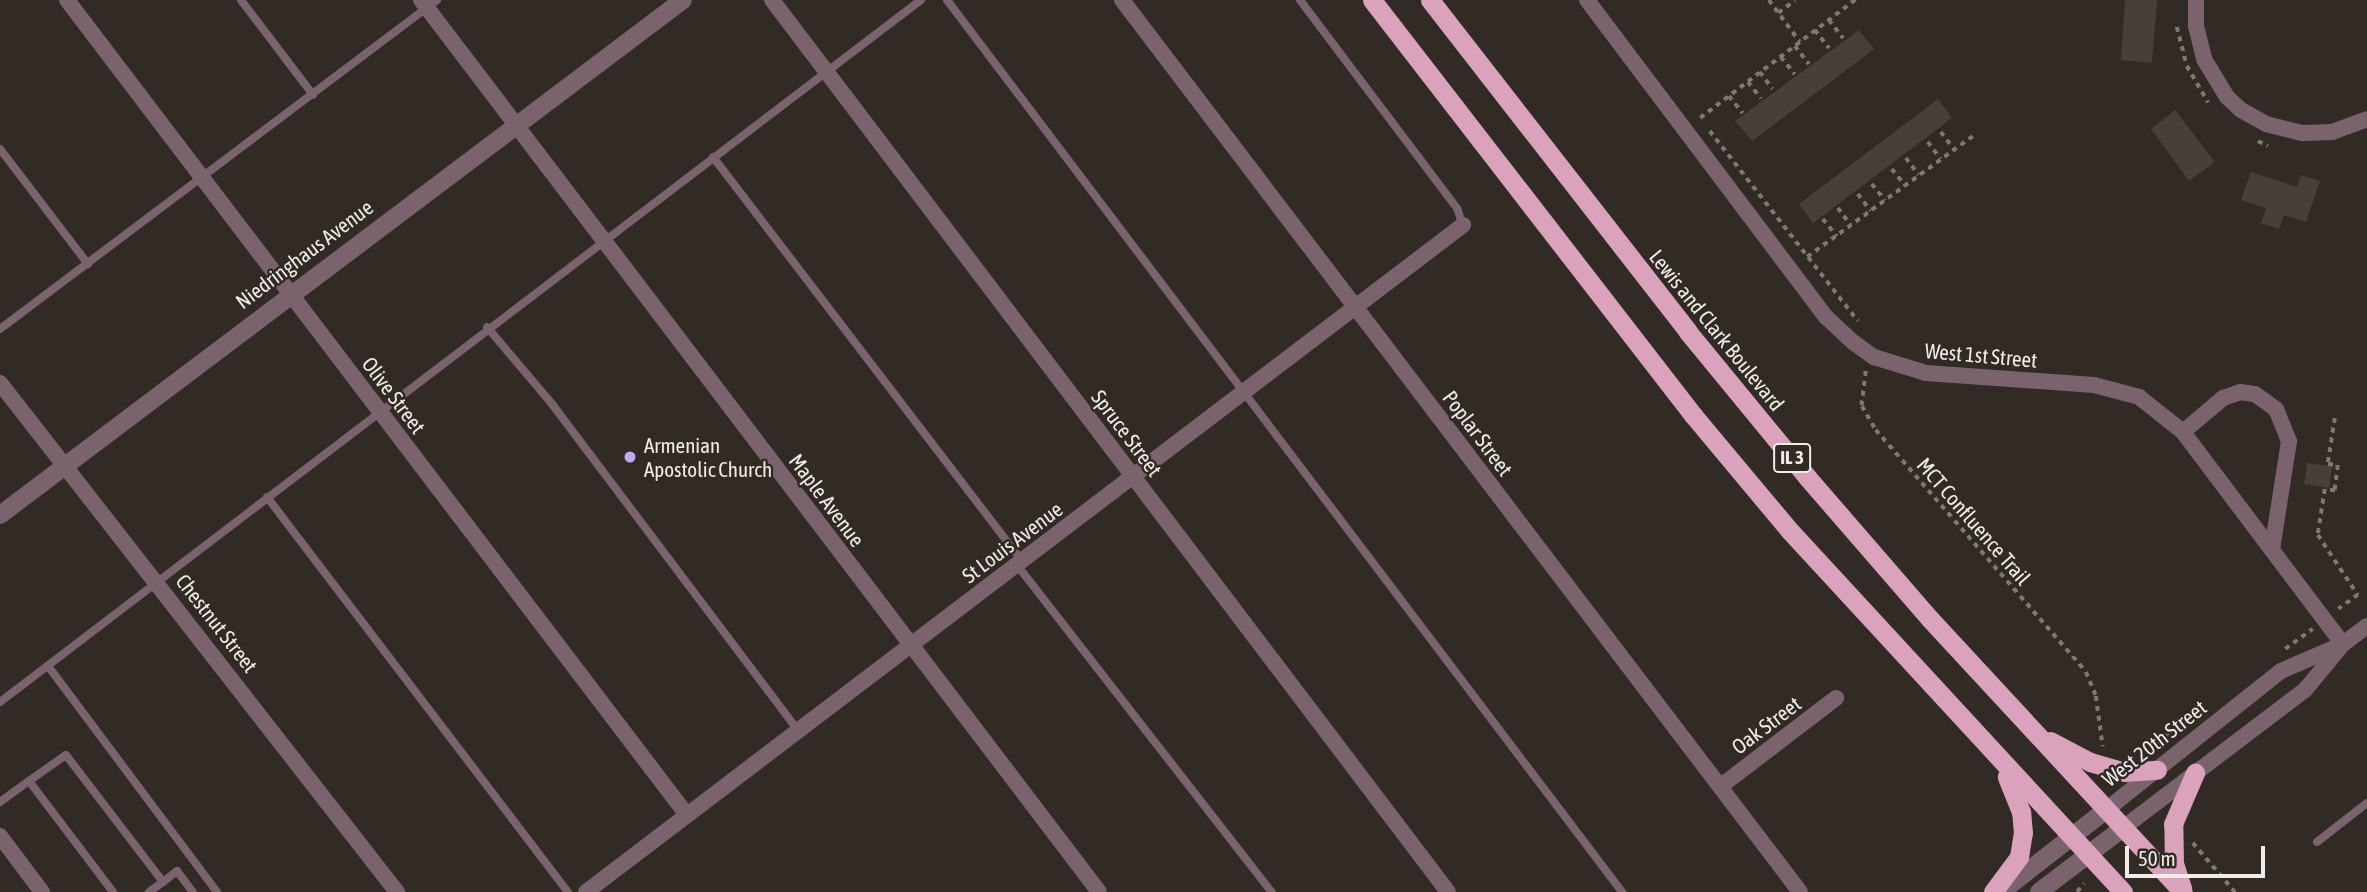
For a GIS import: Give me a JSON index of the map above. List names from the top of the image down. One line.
{"streets":{"highway":["Lewis and Clark Boulevard","IL 3"],"street":["Niedringhaus Avenue","West 1st Street","Olive Street","Spruce Street","Poplar Street","Maple Avenue","St Louis Avenue","Chestnut Street","Oak Street","West 20th Street"],"path":["MCT Confluence Trail"]},"crossings":[["Niedringhaus Avenue","Olive Street"],["Niedringhaus Avenue","Maple Avenue"],["Niedringhaus Avenue","Chestnut Street"],["Lewis and Clark Boulevard","West 20th Street"],["West 1st Street","MCT Confluence Trail"],["West 1st Street","West 20th Street"],["Olive Street","St Louis Avenue"],["Spruce Street","St Louis Avenue"],["Poplar Street","St Louis Avenue"],["Poplar Street","Oak Street"],["IL 3","West 20th Street"],["Maple Avenue","St Louis Avenue"]],"places":["Armenian Apostolic Church"],"scale_bar":"50 m"}
